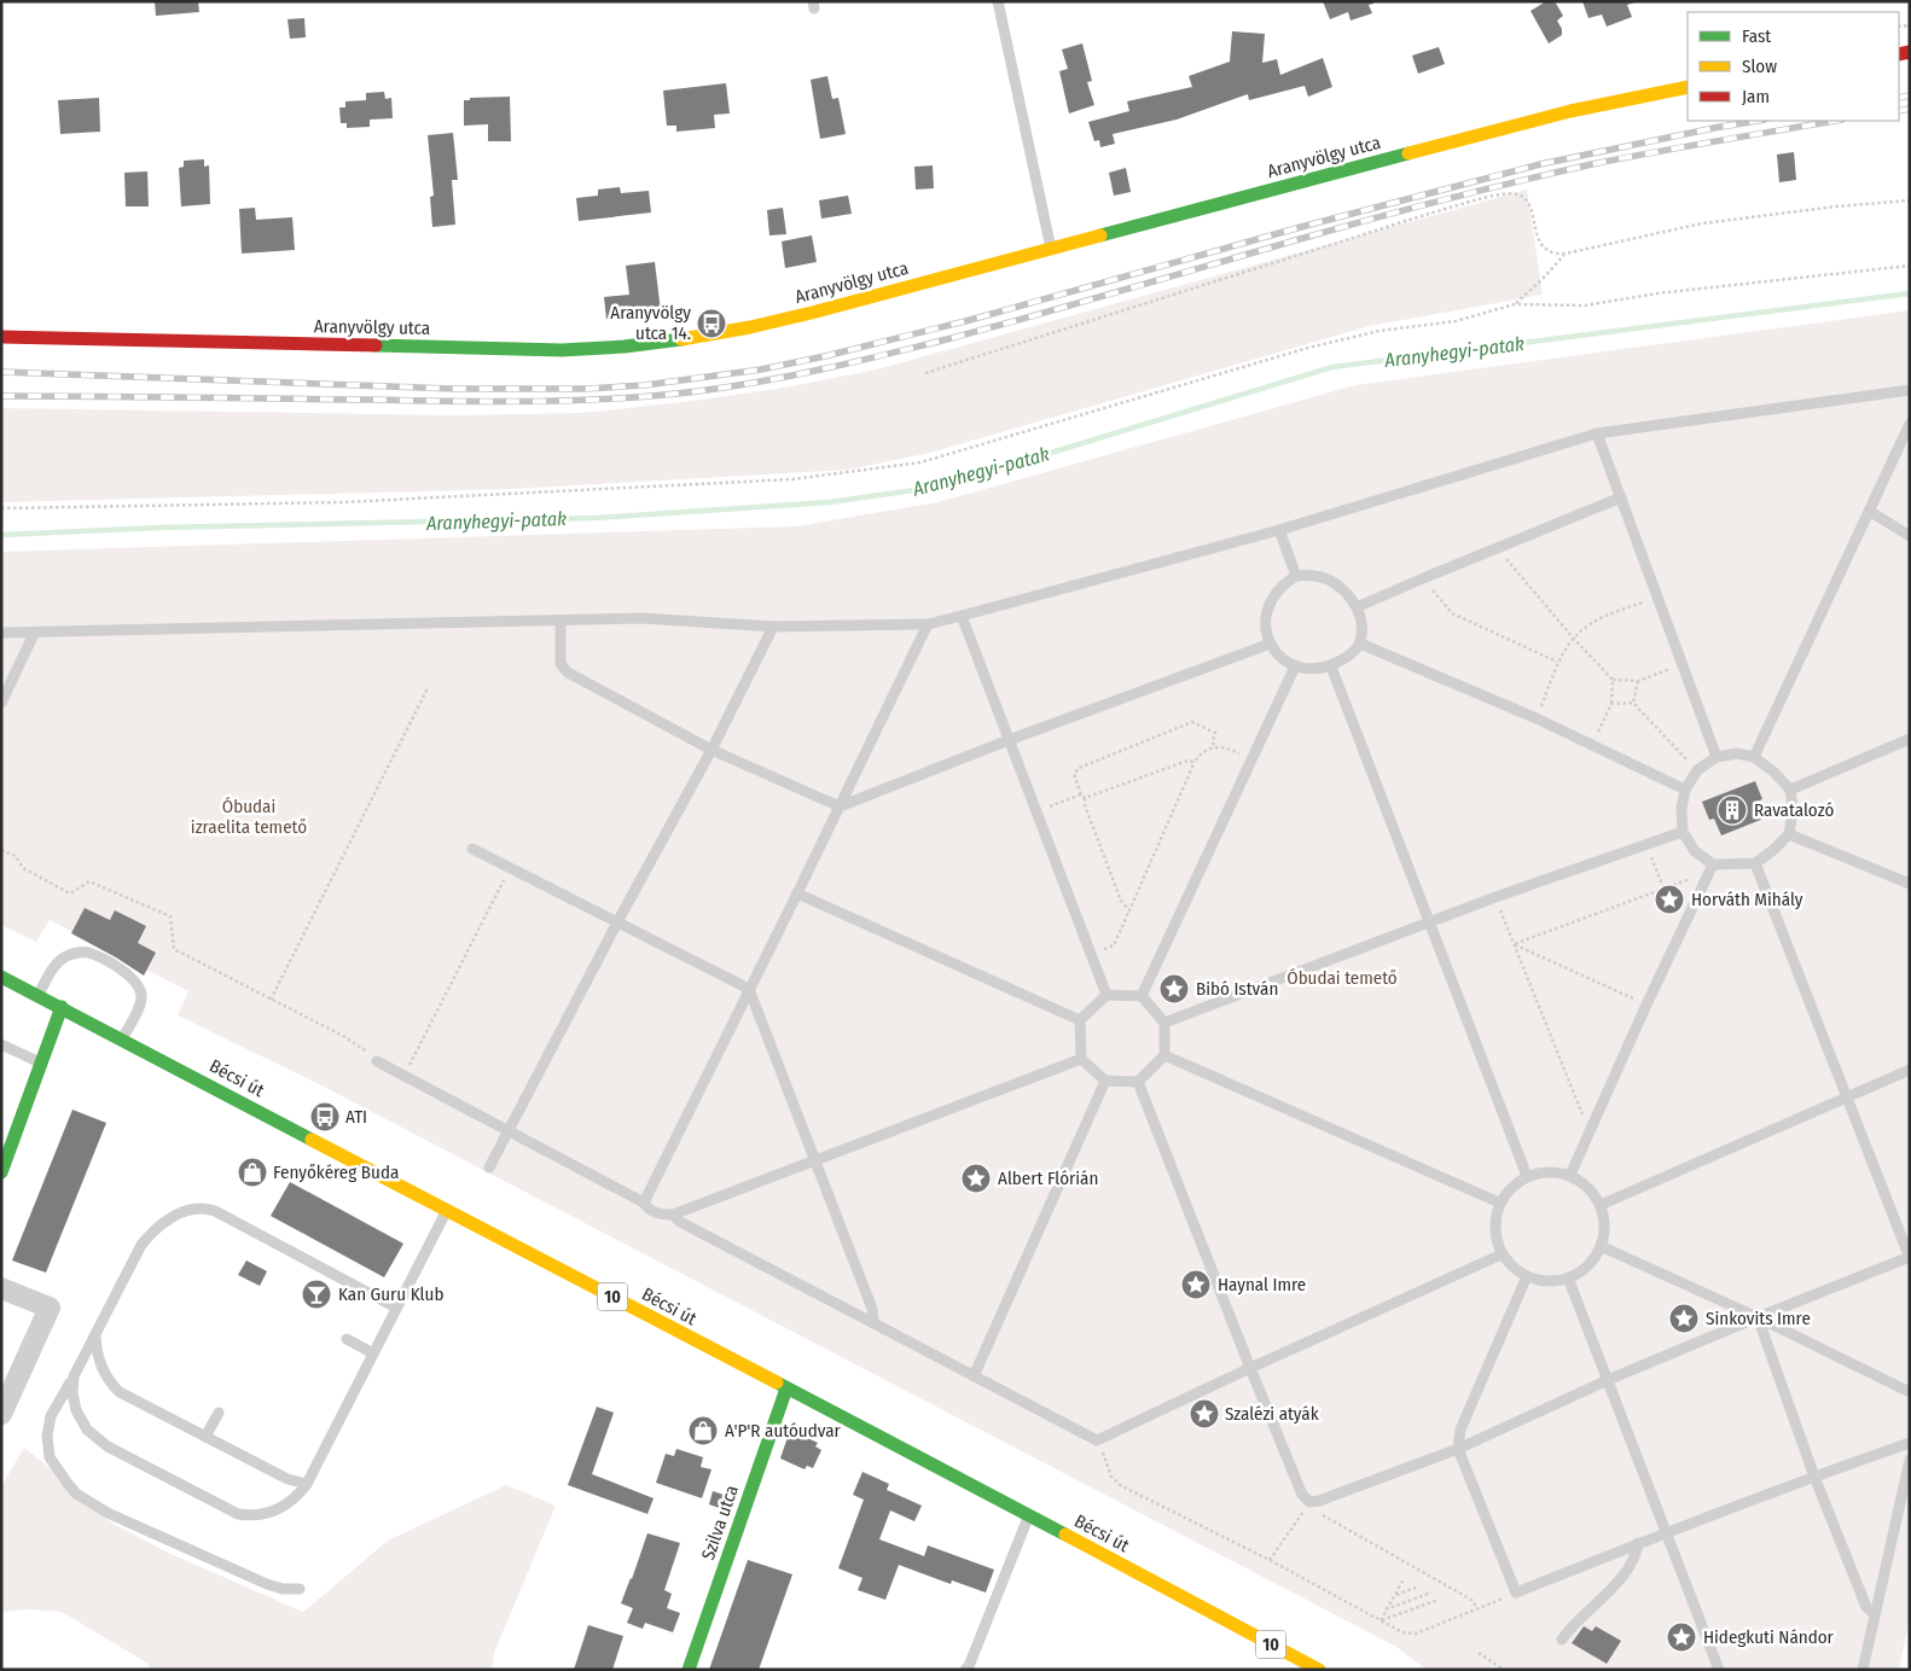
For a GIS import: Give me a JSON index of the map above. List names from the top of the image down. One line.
{"streets":{"street":["Aranyvölgy utca","Bécsi út","10","Szilva utca"]},"crossings":[["Bécsi út","Szilva utca"]],"water":["Aranyhegyi-patak"],"parks":["Óbudai izraelita temető","Óbudai temető"],"places":{"bus stop":["Aranyvölgy utca 14.","ATI"],"building":["Ravatalozó"],"place":["Horváth Mihály","Bibó István","Albert Flórián","Haynal Imre","Sinkovits Imre","Szalézi atyák","Hidegkuti Nándor"],"shop":["Fenyőkéreg Buda","A'P'R autóudvar"],"bar":["Kan Guru Klub"]},"legend":["Fast","Slow","Jam"]}
